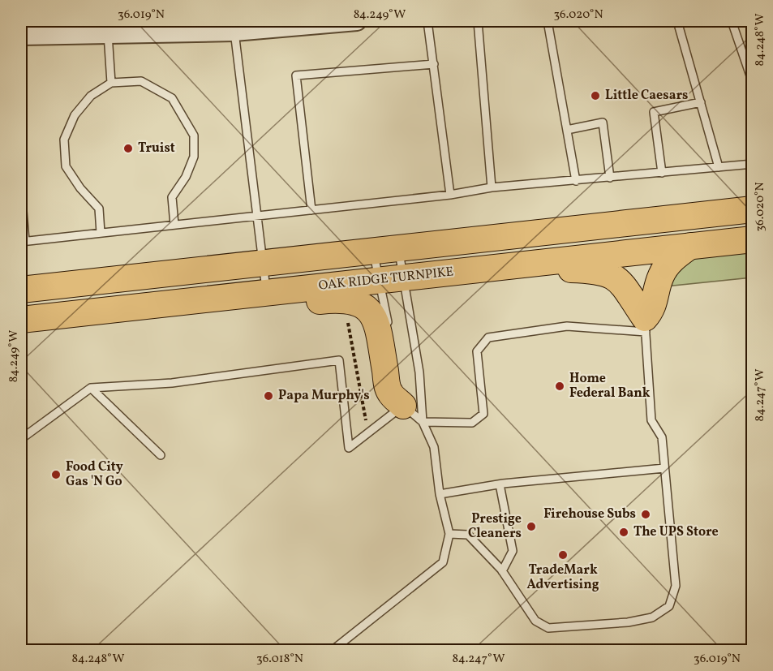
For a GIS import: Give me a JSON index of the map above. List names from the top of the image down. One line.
{"streets":{"highway":["OAK RIDGE TURNPIKE"]},"places":["Little Caesars","Truist","Home Federal Bank","Papa Murphy's","Food City Gas 'N Go","Firehouse Subs","Prestige Cleaners","The UPS Store","TradeMark Advertising"],"coordinates":["36.019°N","84.249°W","36.020°N","84.248°W","84.247°W","36.018°N"]}
